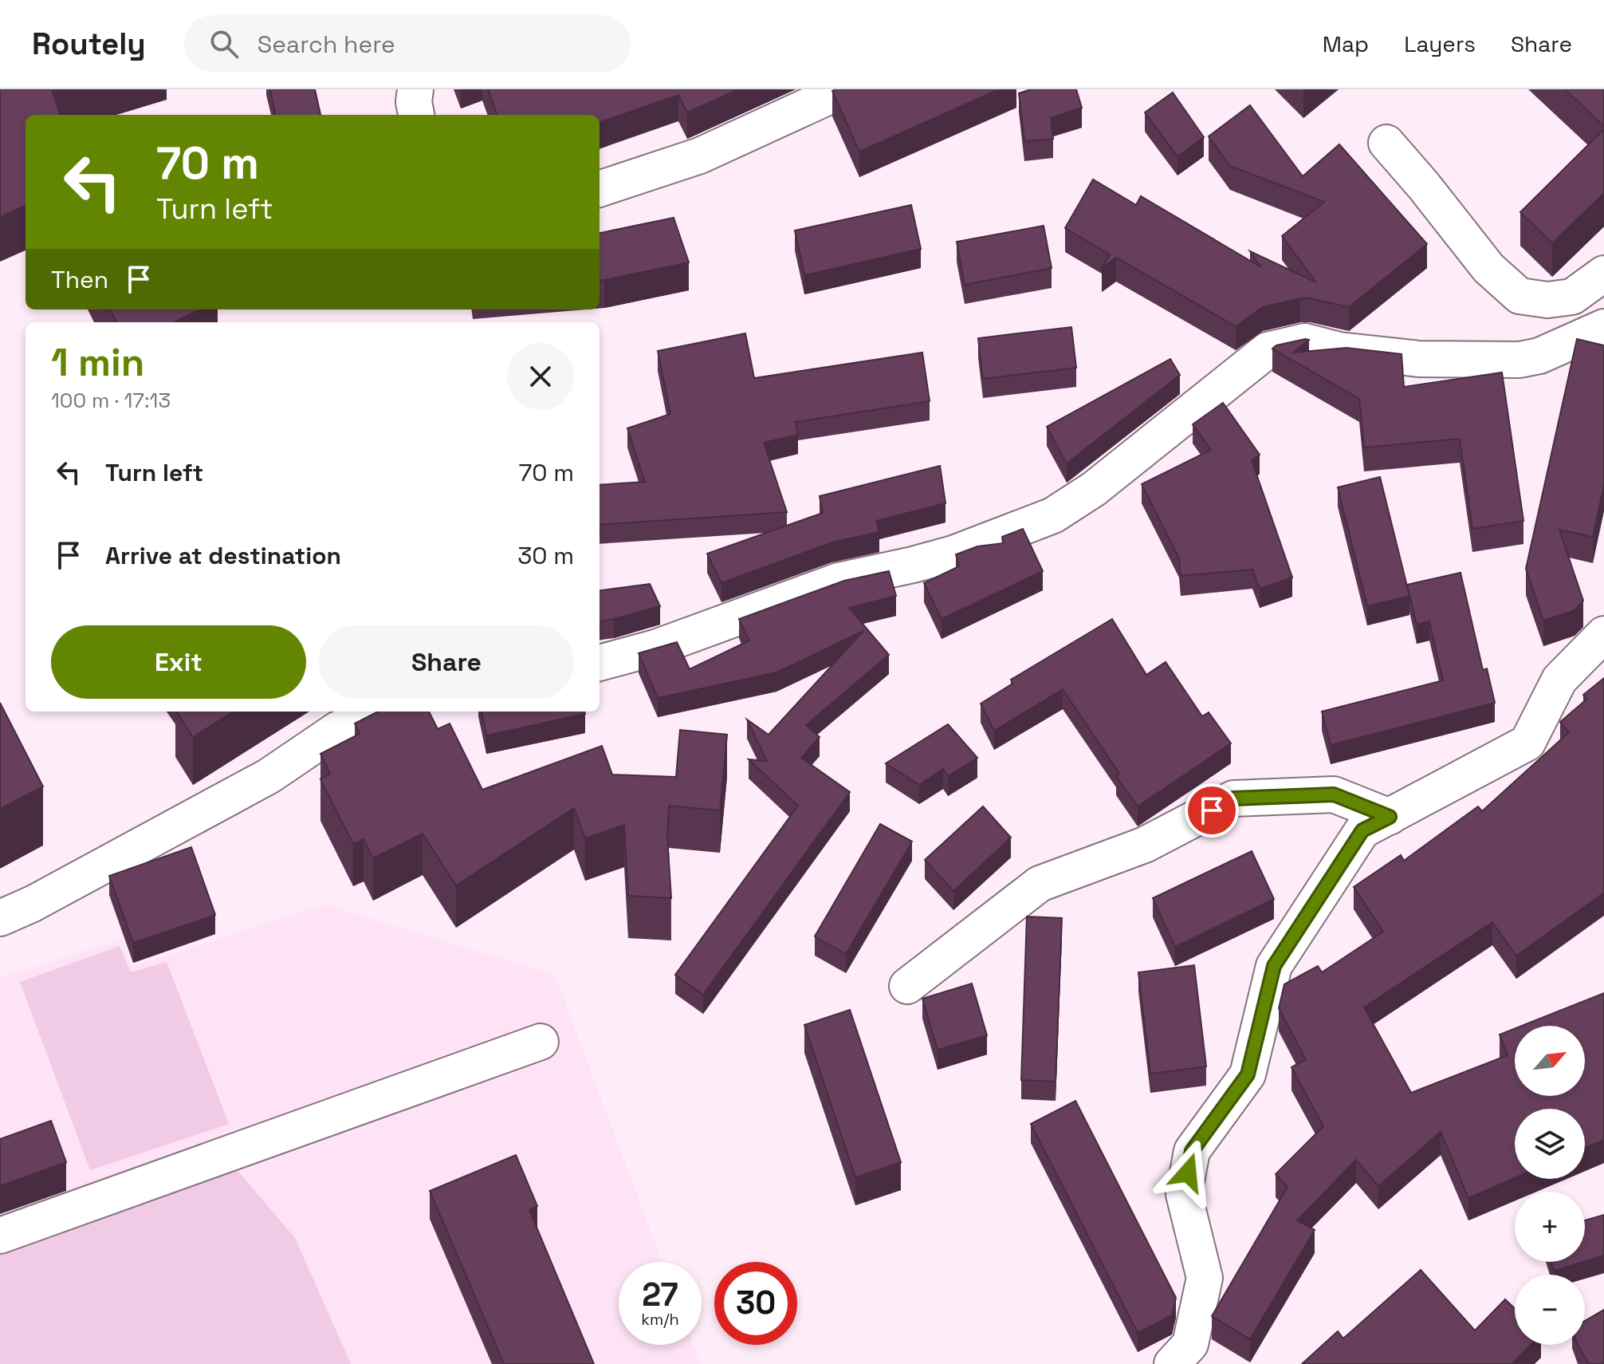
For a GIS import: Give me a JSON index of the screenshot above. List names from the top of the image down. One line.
{"north":"top right","page":{"header":"Routely","search":"Search here","nav":["Map","Layers","Share"],"turn":["70 m","Turn left"],"then":"Then","heading":["1 min","100 m · 17:13"],"list":[{"name":"Turn left","value":"70 m"},{"name":"Arrive at destination","value":"30 m"}],"buttons":["Exit","Share"],"map_buttons":["+","−"],"speed":"27 km/h","limit":"30"}}
